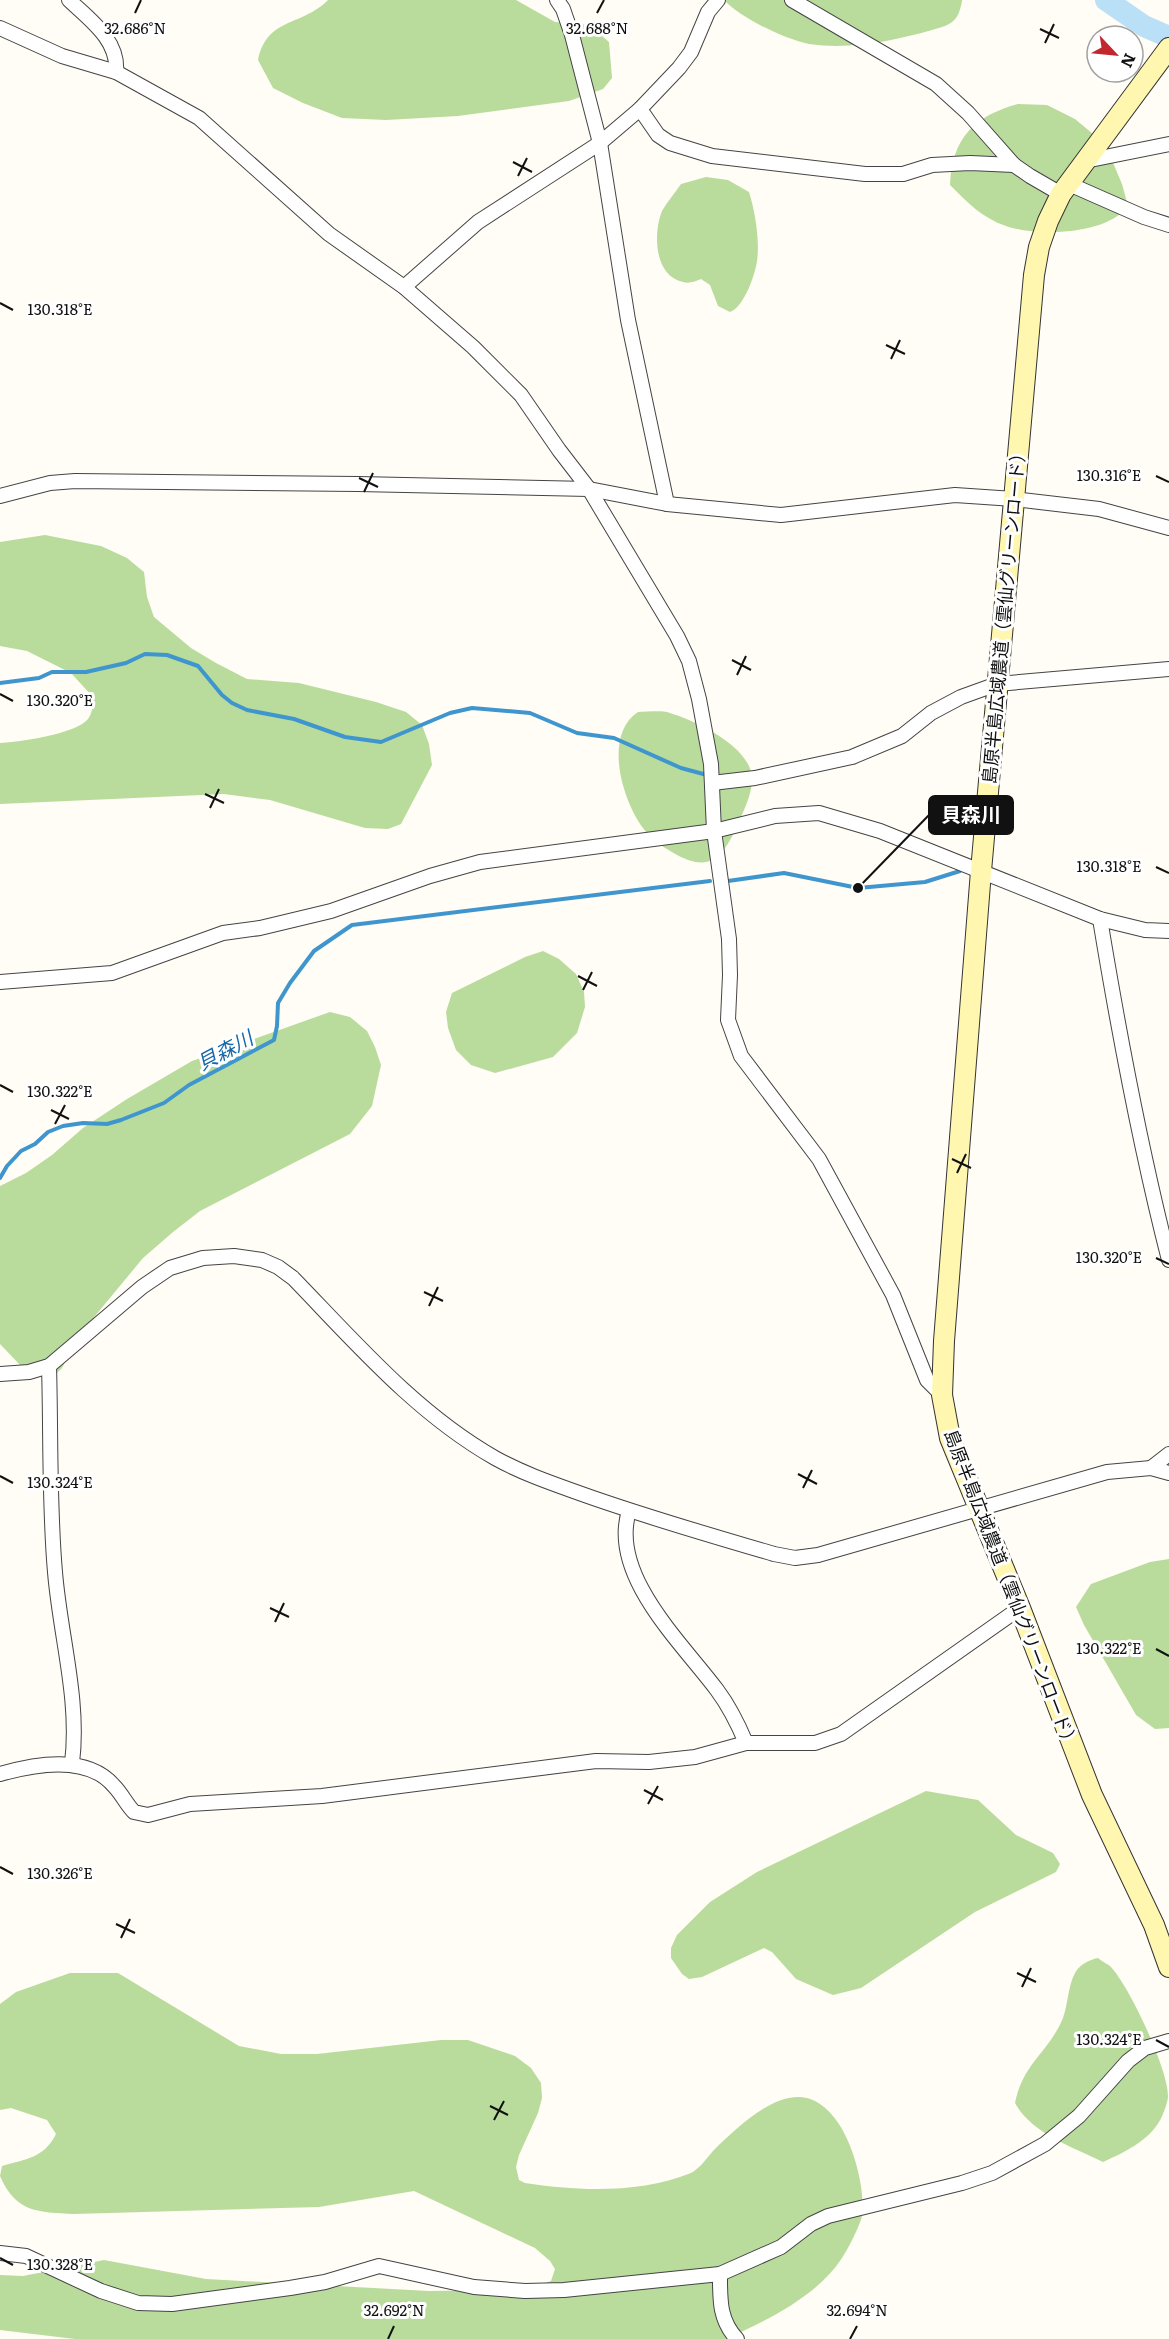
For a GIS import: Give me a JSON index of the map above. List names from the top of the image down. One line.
{"streets":{"street":["島原半島広域農道（雲仙グリーンロード）"]},"water":["貝森川"],"places":["貝森川"],"north":"bottom right","coordinates":["32.686°N","32.688°N","130.318°E","130.316°E","130.320°E","130.322°E","130.324°E","130.326°E","130.328°E","32.692°N","32.694°N"]}
